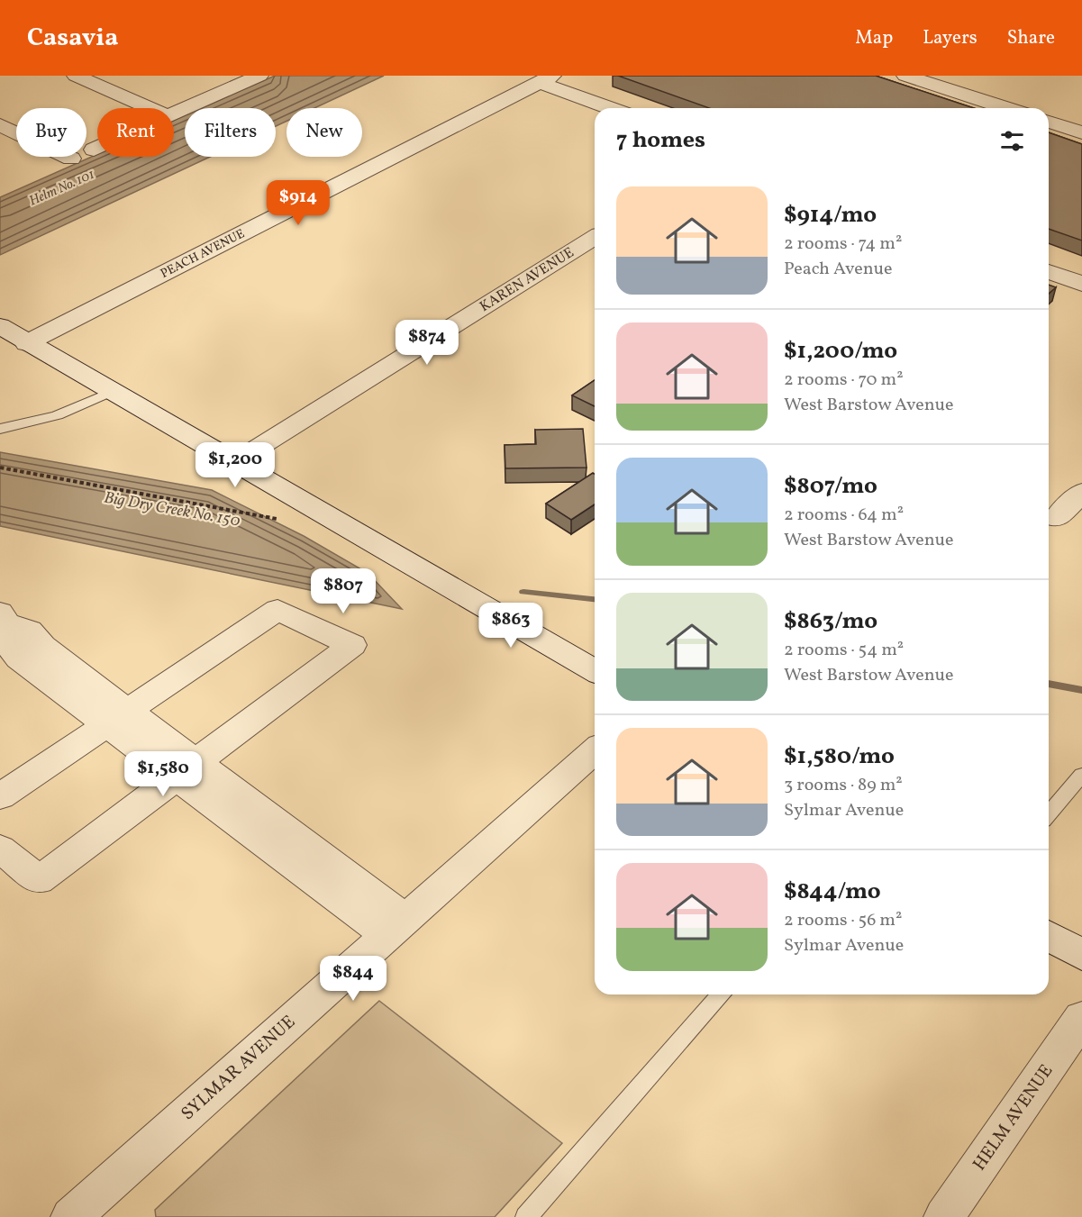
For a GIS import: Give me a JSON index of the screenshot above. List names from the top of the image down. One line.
{"streets":{"street":["PEACH AVENUE","KAREN AVENUE","SYLMAR AVENUE","HELM AVENUE"]},"water":["Helm No. 101","Big Dry Creek No. 150"],"page":{"header":"Casavia","nav":["Map","Layers","Share"],"chip":["Buy","Rent","Filters","New"],"heading":"7 homes","list":[{"name":"$914/mo","note":"2 rooms · 74 m² · Peach Avenue"},{"name":"$1,200/mo","note":"2 rooms · 70 m² · West Barstow Avenue"},{"name":"$807/mo","note":"2 rooms · 64 m² · West Barstow Avenue"},{"name":"$863/mo","note":"2 rooms · 54 m² · West Barstow Avenue"},{"name":"$1,580/mo","note":"3 rooms · 89 m² · Sylmar Avenue"},{"name":"$844/mo","note":"2 rooms · 56 m² · Sylmar Avenue"}],"price":["$914","$874","$1,200","$807","$863","$1,580","$844"]}}
